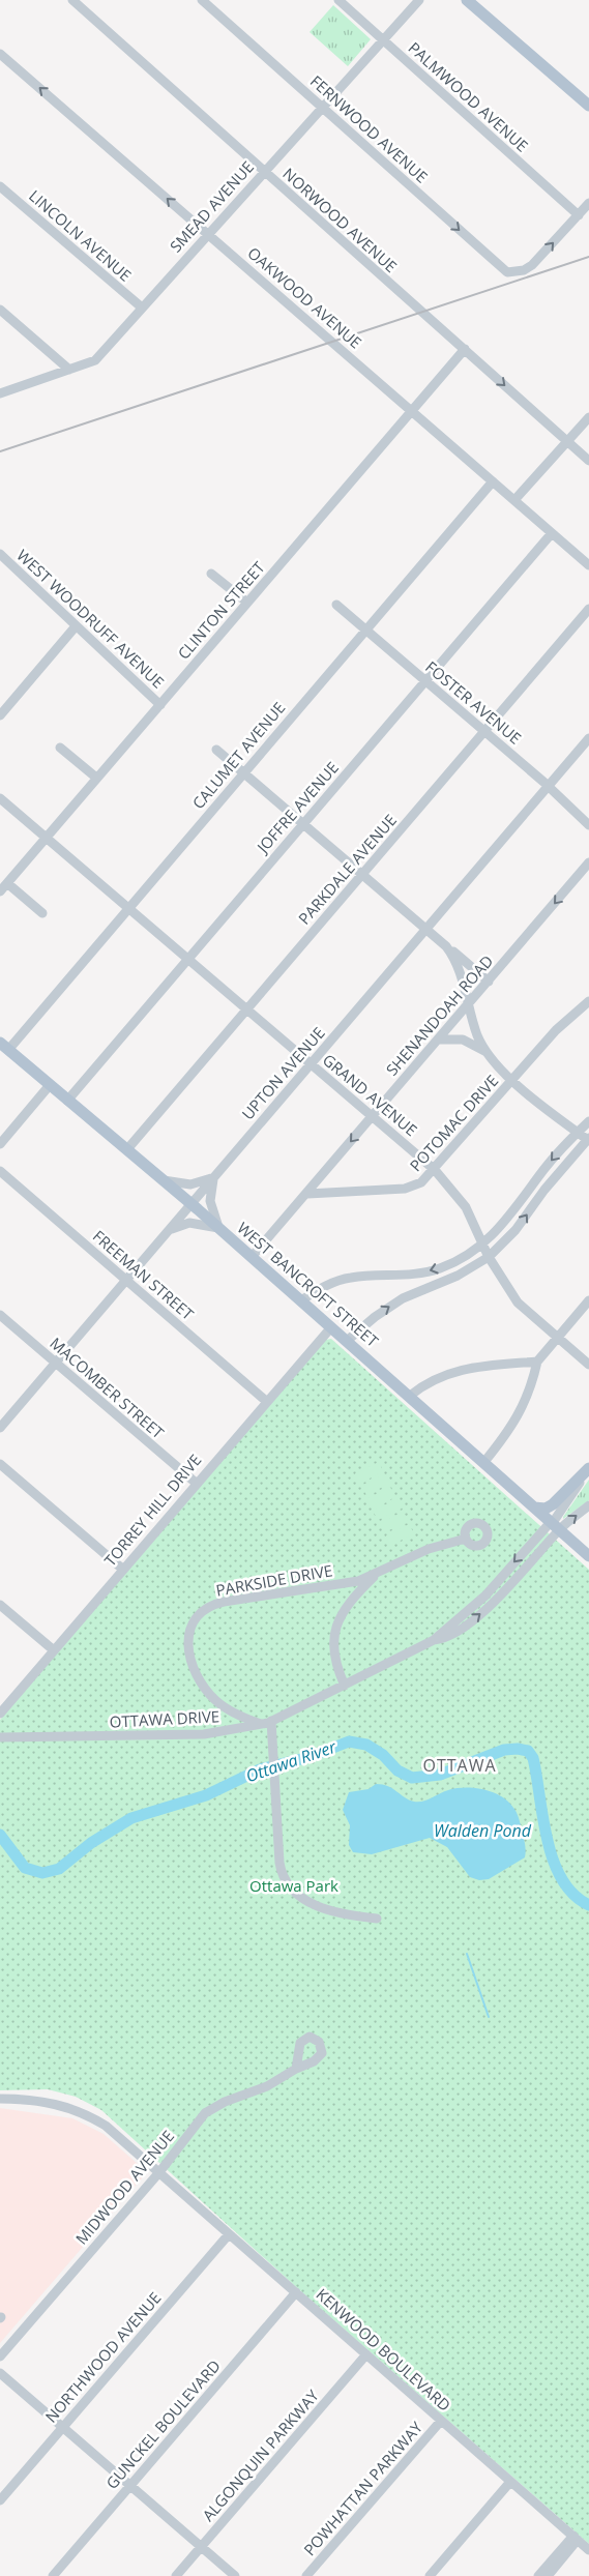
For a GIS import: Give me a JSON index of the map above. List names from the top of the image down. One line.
{"streets":{"main road":["WEST BANCROFT STREET"],"street":["PALMWOOD AVENUE","FERNWOOD AVENUE","SMEAD AVENUE","NORWOOD AVENUE","LINCOLN AVENUE","OAKWOOD AVENUE","CLINTON STREET","WEST WOODRUFF AVENUE","FOSTER AVENUE","CALUMET AVENUE","JOFFRE AVENUE","PARKDALE AVENUE","SHENANDOAH ROAD","UPTON AVENUE","GRAND AVENUE","POTOMAC DRIVE","FREEMAN STREET","MACOMBER STREET","TORREY HILL DRIVE","PARKSIDE DRIVE","OTTAWA DRIVE","MIDWOOD AVENUE","KENWOOD BOULEVARD","NORTHWOOD AVENUE","GUNCKEL BOULEVARD","ALGONQUIN PARKWAY","POWHATTAN PARKWAY"]},"crossings":[["PALMWOOD AVENUE","FERNWOOD AVENUE"],["PALMWOOD AVENUE","SMEAD AVENUE"],["FERNWOOD AVENUE","SMEAD AVENUE"],["SMEAD AVENUE","NORWOOD AVENUE"],["SMEAD AVENUE","LINCOLN AVENUE"],["SMEAD AVENUE","OAKWOOD AVENUE"],["NORWOOD AVENUE","CLINTON STREET"],["OAKWOOD AVENUE","CLINTON STREET"],["OAKWOOD AVENUE","CALUMET AVENUE"],["OAKWOOD AVENUE","JOFFRE AVENUE"],["CLINTON STREET","WEST WOODRUFF AVENUE"],["CLINTON STREET","GRAND AVENUE"],["FOSTER AVENUE","CALUMET AVENUE"],["FOSTER AVENUE","JOFFRE AVENUE"],["FOSTER AVENUE","PARKDALE AVENUE"],["FOSTER AVENUE","UPTON AVENUE"],["CALUMET AVENUE","GRAND AVENUE"],["CALUMET AVENUE","WEST BANCROFT STREET"],["JOFFRE AVENUE","GRAND AVENUE"],["JOFFRE AVENUE","WEST BANCROFT STREET"],["PARKDALE AVENUE","GRAND AVENUE"],["PARKDALE AVENUE","WEST BANCROFT STREET"],["SHENANDOAH ROAD","GRAND AVENUE"],["SHENANDOAH ROAD","POTOMAC DRIVE"],["SHENANDOAH ROAD","WEST BANCROFT STREET"],["UPTON AVENUE","GRAND AVENUE"],["UPTON AVENUE","FREEMAN STREET"],["UPTON AVENUE","WEST BANCROFT STREET"],["UPTON AVENUE","MACOMBER STREET"],["GRAND AVENUE","POTOMAC DRIVE"],["FREEMAN STREET","TORREY HILL DRIVE"],["WEST BANCROFT STREET","TORREY HILL DRIVE"],["WEST BANCROFT STREET","OTTAWA DRIVE"],["MACOMBER STREET","TORREY HILL DRIVE"],["PARKSIDE DRIVE","OTTAWA DRIVE"],["MIDWOOD AVENUE","KENWOOD BOULEVARD"],["KENWOOD BOULEVARD","NORTHWOOD AVENUE"],["KENWOOD BOULEVARD","GUNCKEL BOULEVARD"],["KENWOOD BOULEVARD","ALGONQUIN PARKWAY"],["KENWOOD BOULEVARD","POWHATTAN PARKWAY"]],"one_way":["FERNWOOD AVENUE","OAKWOOD AVENUE","SHENANDOAH ROAD"],"districts":["OTTAWA"],"water":["Ottawa River","Walden Pond"],"parks":["Ottawa Park"]}
